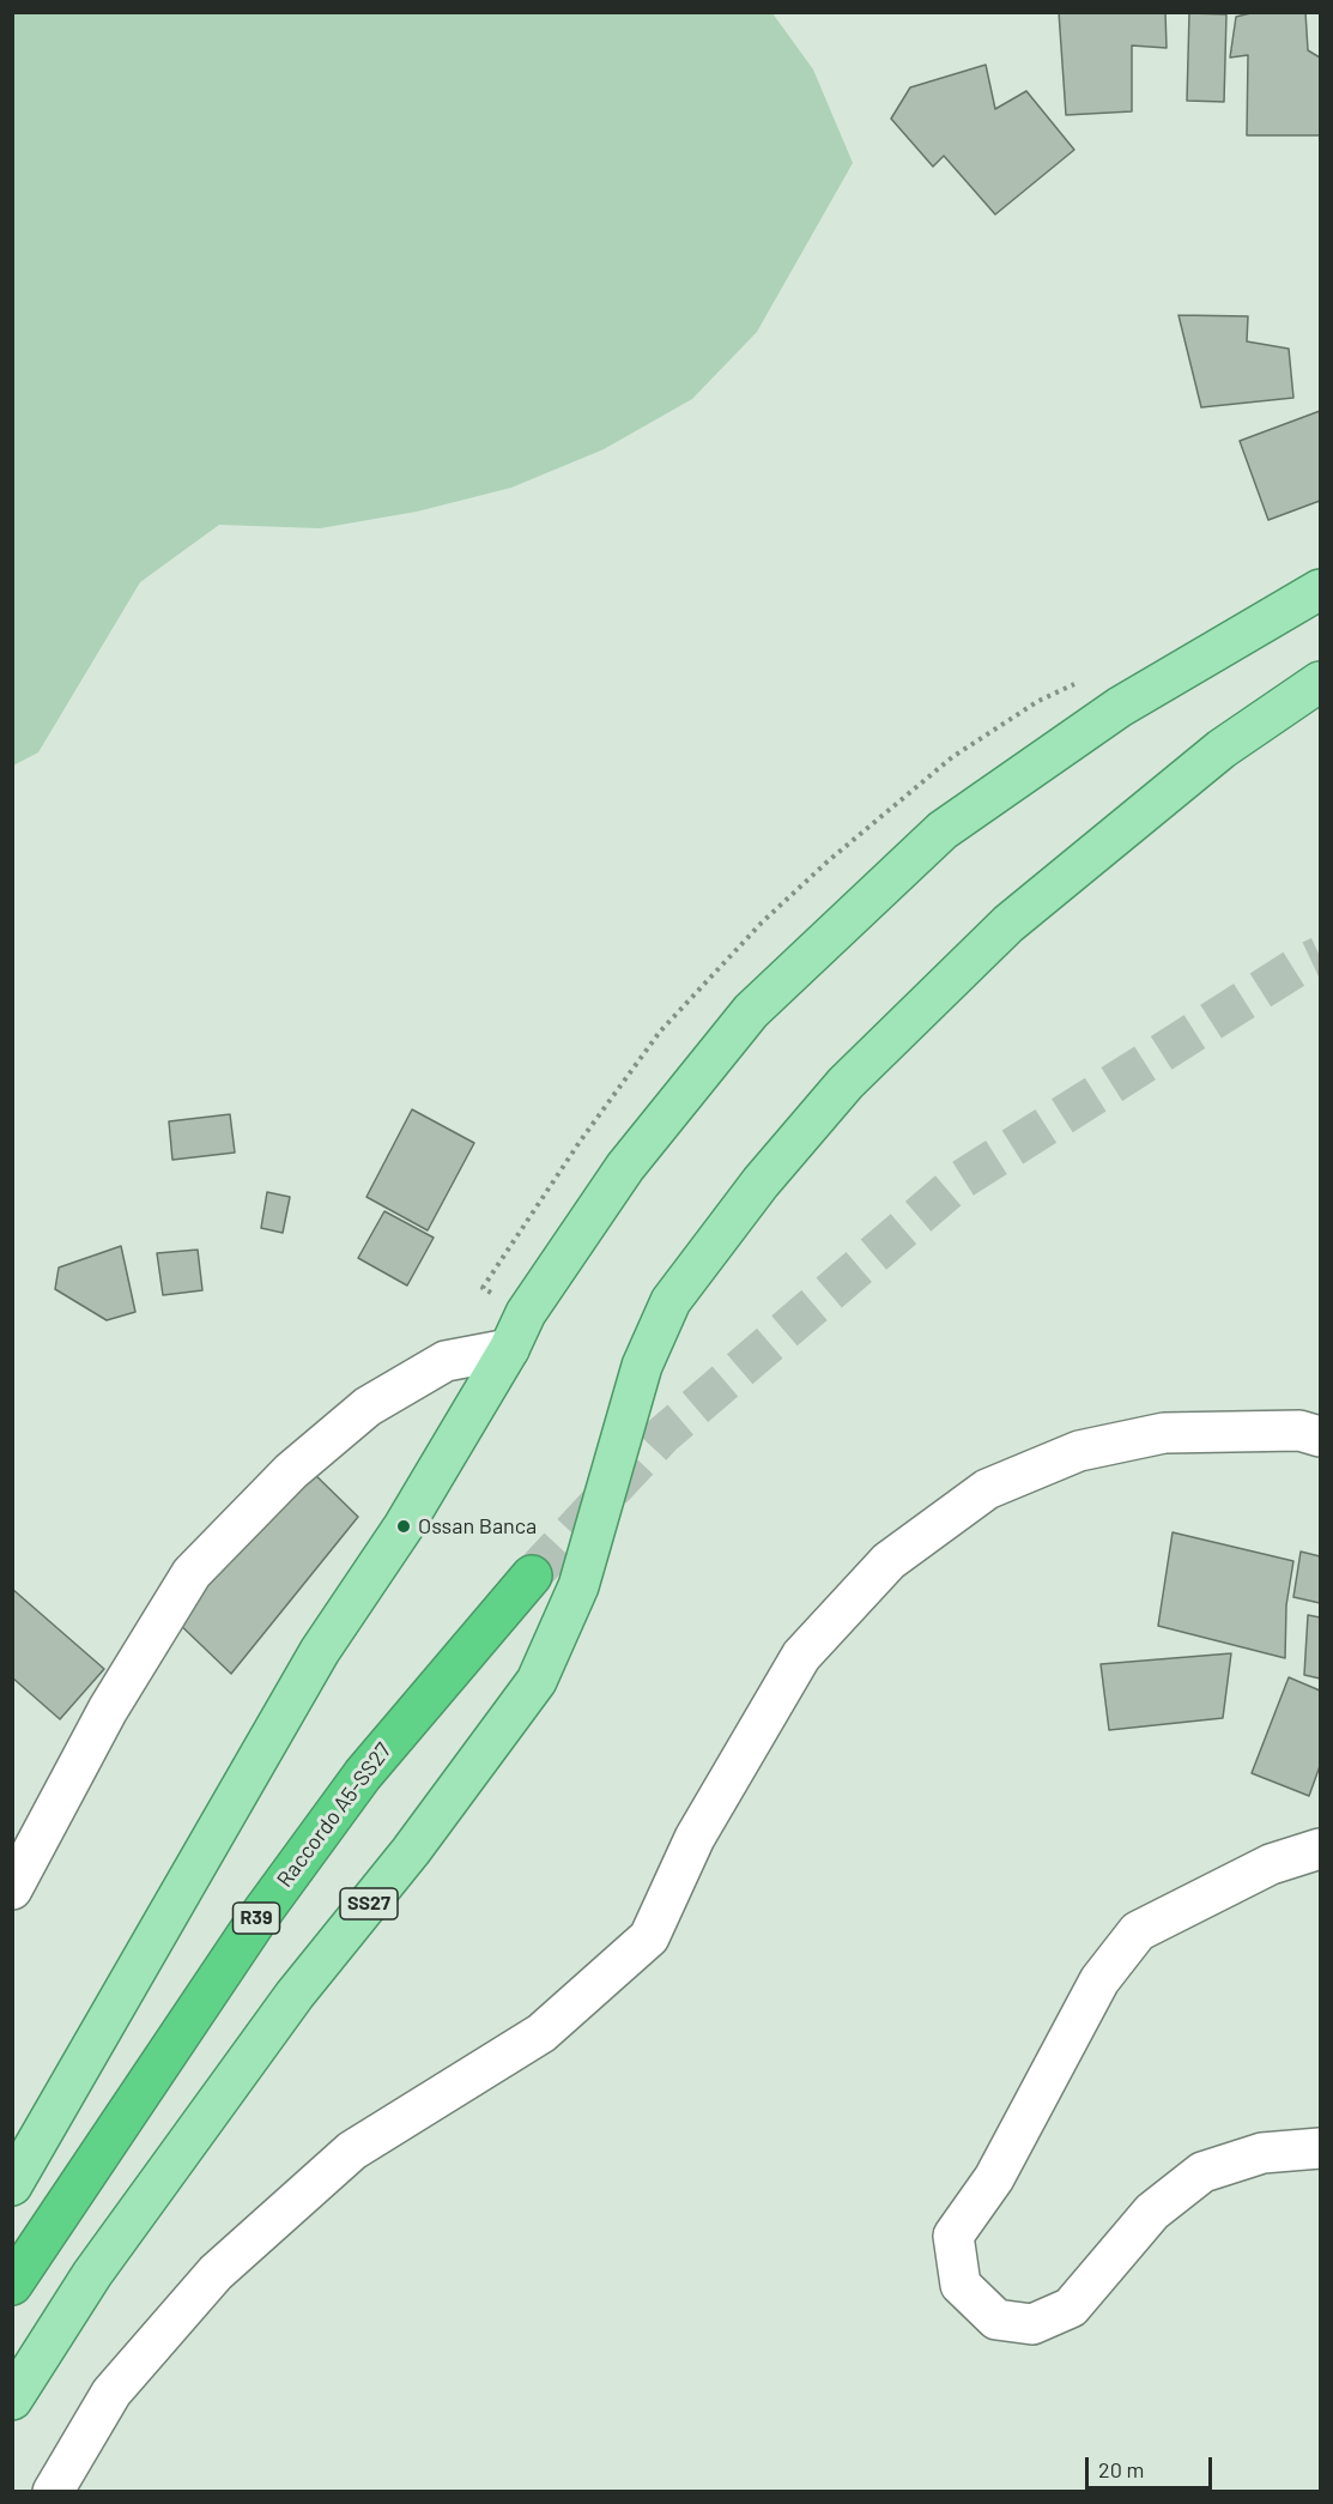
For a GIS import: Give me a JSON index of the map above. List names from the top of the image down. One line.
{"streets":{"highway":["Raccordo A5-SS27","R39"],"main road":["SS27"]},"places":["Ossan Banca"],"scale_bar":"20 m"}
